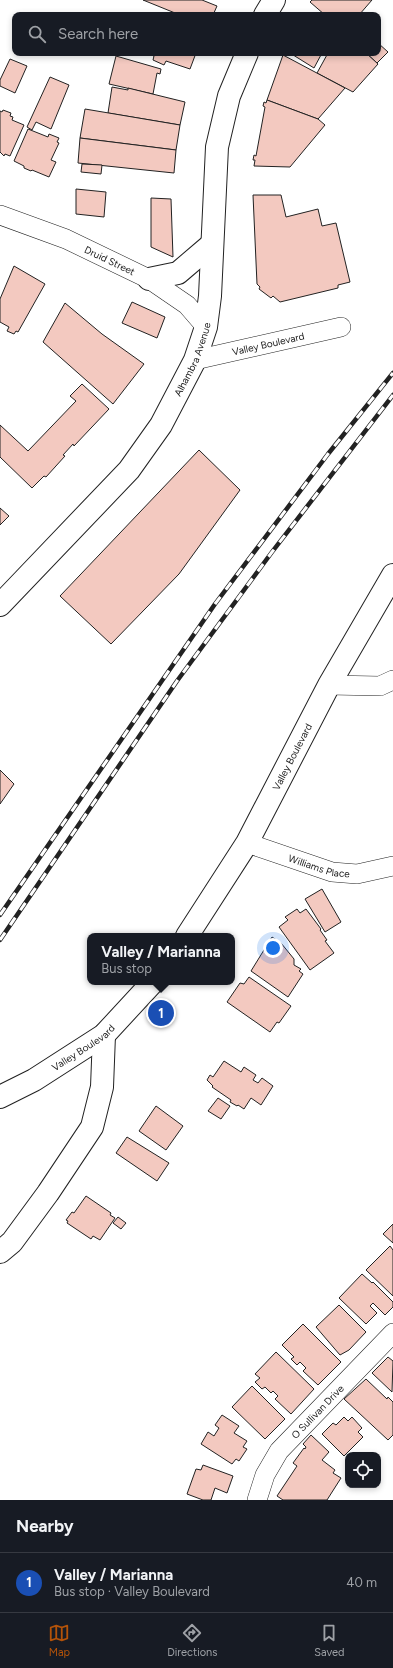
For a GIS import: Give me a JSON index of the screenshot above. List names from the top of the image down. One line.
{"streets":{"main road":["Valley Boulevard","Alhambra Avenue"],"street":["Druid Street","Williams Place","O Sullivan Drive"]},"crossings":[["Druid Street","Alhambra Avenue"],["Valley Boulevard","Alhambra Avenue"],["Valley Boulevard","Williams Place"]],"page":{"search":"Search here","popup":["Valley / Marianna","Bus stop"],"pins":"1","heading":"Nearby","list":[{"mark":"1","name":"Valley / Marianna","note":"Bus stop · Valley Boulevard","value":"40 m"}],"nav":["Map","Directions","Saved"]}}
